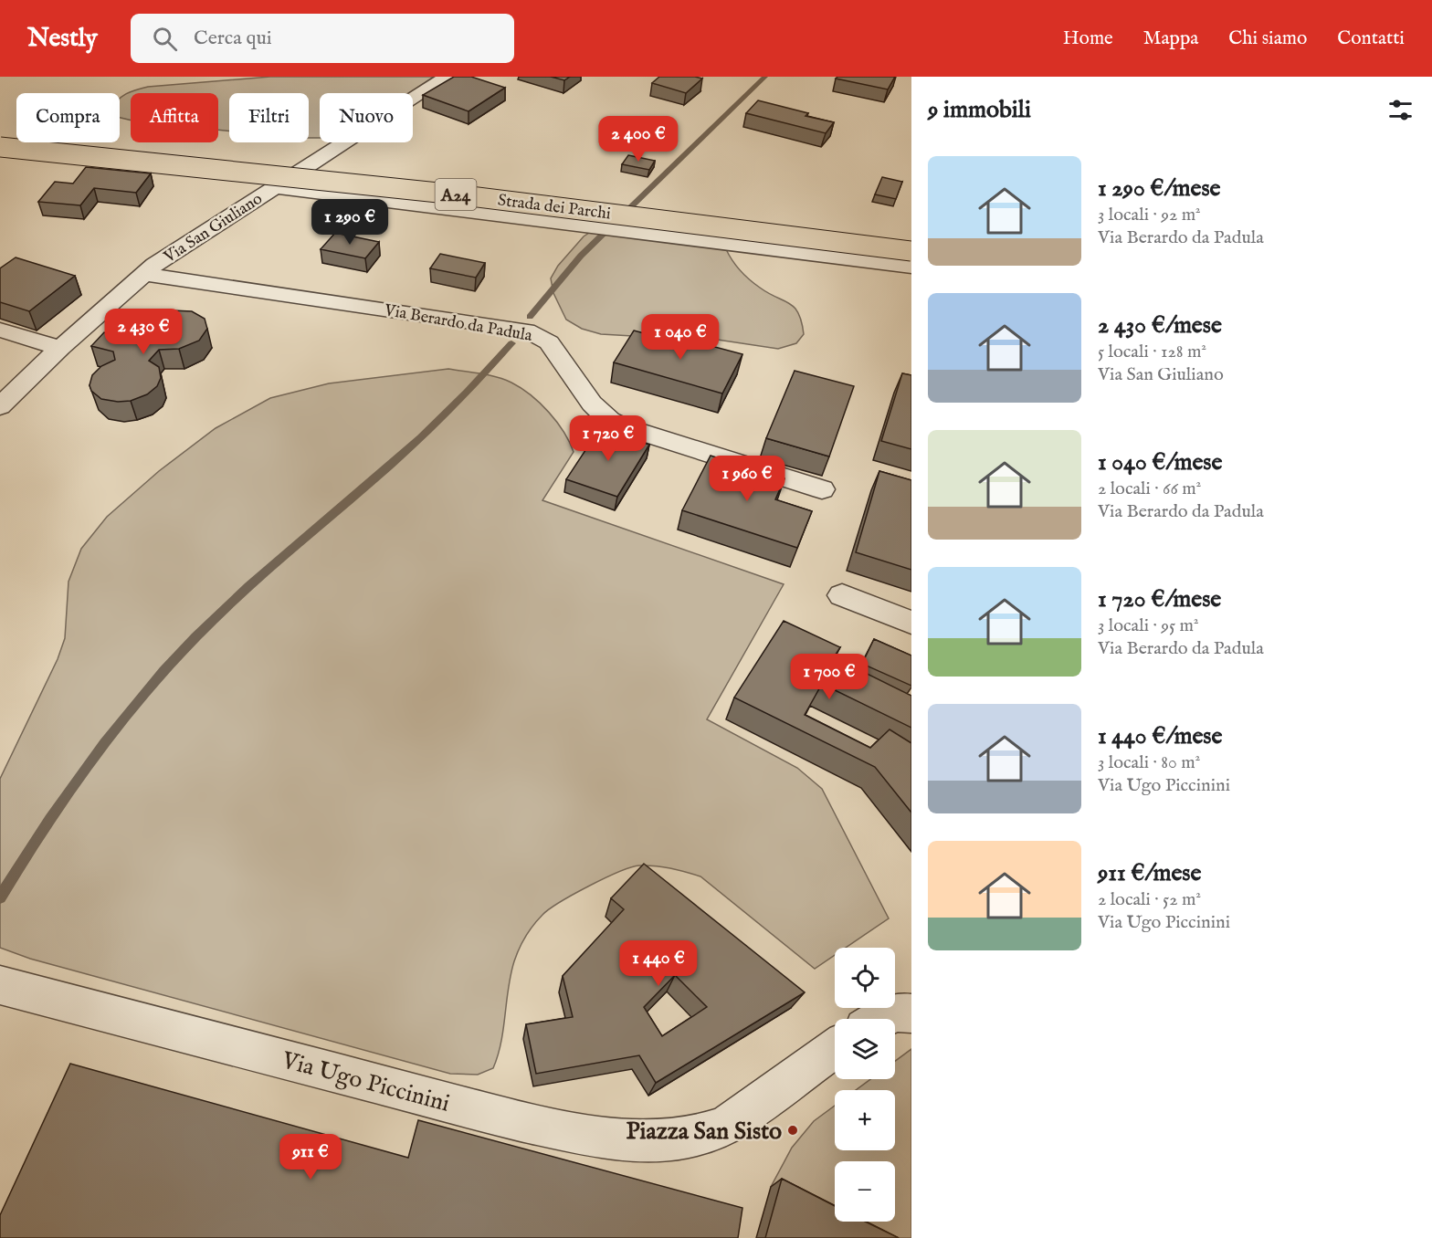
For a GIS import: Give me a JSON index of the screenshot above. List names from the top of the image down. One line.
{"streets":{"highway":["A24","Strada dei Parchi"],"street":["Via San Giuliano","Via Berardo da Padula","Via Ugo Piccinini"]},"crossings":[["Via San Giuliano","Via Berardo da Padula"]],"places":["Piazza San Sisto"],"page":{"header":"Nestly","search":"Cerca qui","nav":["Home","Mappa","Chi siamo","Contatti"],"heading":"9 immobili","chip":["Compra","Affitta","Filtri","Nuovo"],"price":["2 400 €","1 290 €","2 430 €","1 040 €","1 720 €","1 960 €","1 700 €","1 440 €","911 €"],"list":[{"name":"1 290 €/mese","note":"3 locali · 92 m² · Via Berardo da Padula"},{"name":"2 430 €/mese","note":"5 locali · 128 m² · Via San Giuliano"},{"name":"1 040 €/mese","note":"2 locali · 66 m² · Via Berardo da Padula"},{"name":"1 720 €/mese","note":"3 locali · 95 m² · Via Berardo da Padula"},{"name":"1 440 €/mese","note":"3 locali · 80 m² · Via Ugo Piccinini"},{"name":"911 €/mese","note":"2 locali · 52 m² · Via Ugo Piccinini"}],"map_buttons":["+","−"]}}
